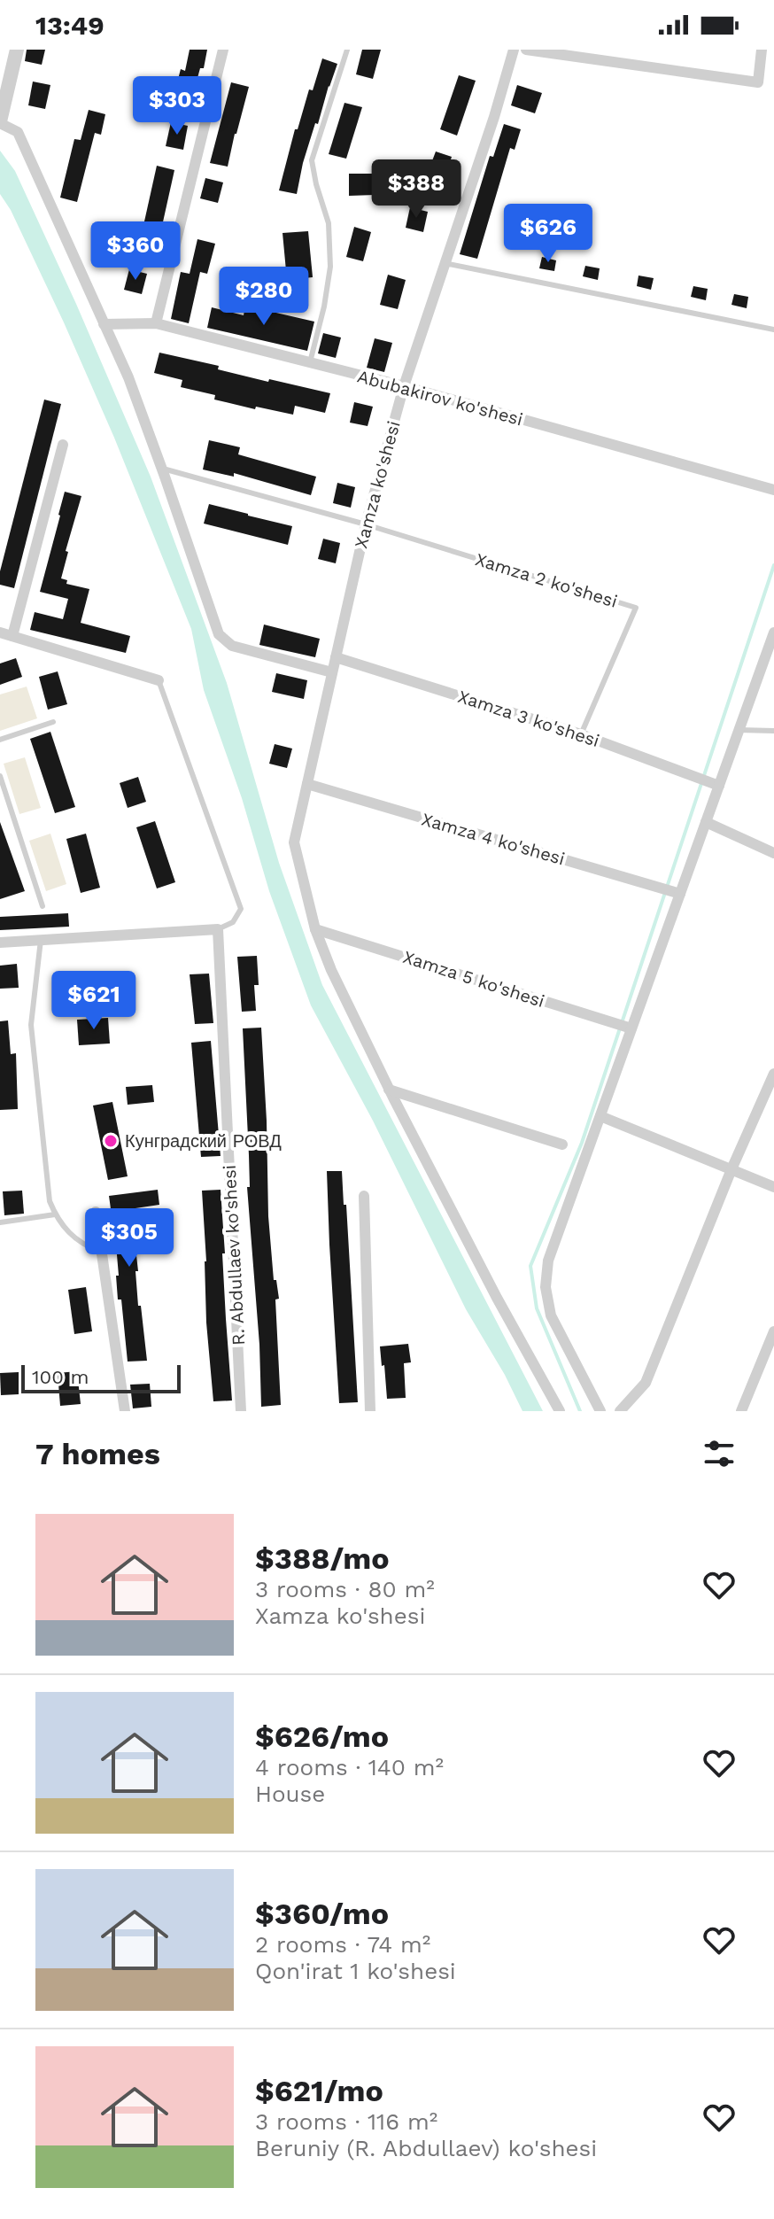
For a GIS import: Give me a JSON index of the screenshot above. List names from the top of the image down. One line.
{"streets":{"street":["Abubakirov ko'shesi","Xamza ko'shesi","Xamza 3 ko'shesi","Xamza 4 ko'shesi","Xamza 5 ko'shesi","R. Abdullaev ko'shesi"],"lane":["Xamza 2 ko'shesi"]},"crossings":[["Abubakirov ko'shesi","Xamza ko'shesi"],["Xamza ko'shesi","Xamza 2 ko'shesi"],["Xamza ko'shesi","Xamza 3 ko'shesi"],["Xamza ko'shesi","Xamza 4 ko'shesi"],["Xamza ko'shesi","Xamza 5 ko'shesi"],["Xamza 2 ko'shesi","Xamza 3 ko'shesi"]],"places":["Кунградский РОВД"],"scale_bar":"100 m","page":{"status":"13:49","price":["$303","$388","$626","$360","$280","$621","$305"],"scale":"100 m","heading":"7 homes","list":[{"name":"$388/mo","note":"3 rooms · 80 m² · Xamza ko'shesi"},{"name":"$626/mo","note":"4 rooms · 140 m² · House"},{"name":"$360/mo","note":"2 rooms · 74 m² · Qon'irat 1 ko'shesi"},{"name":"$621/mo","note":"3 rooms · 116 m² · Beruniy (R. Abdullaev) ko'shesi"}]}}
